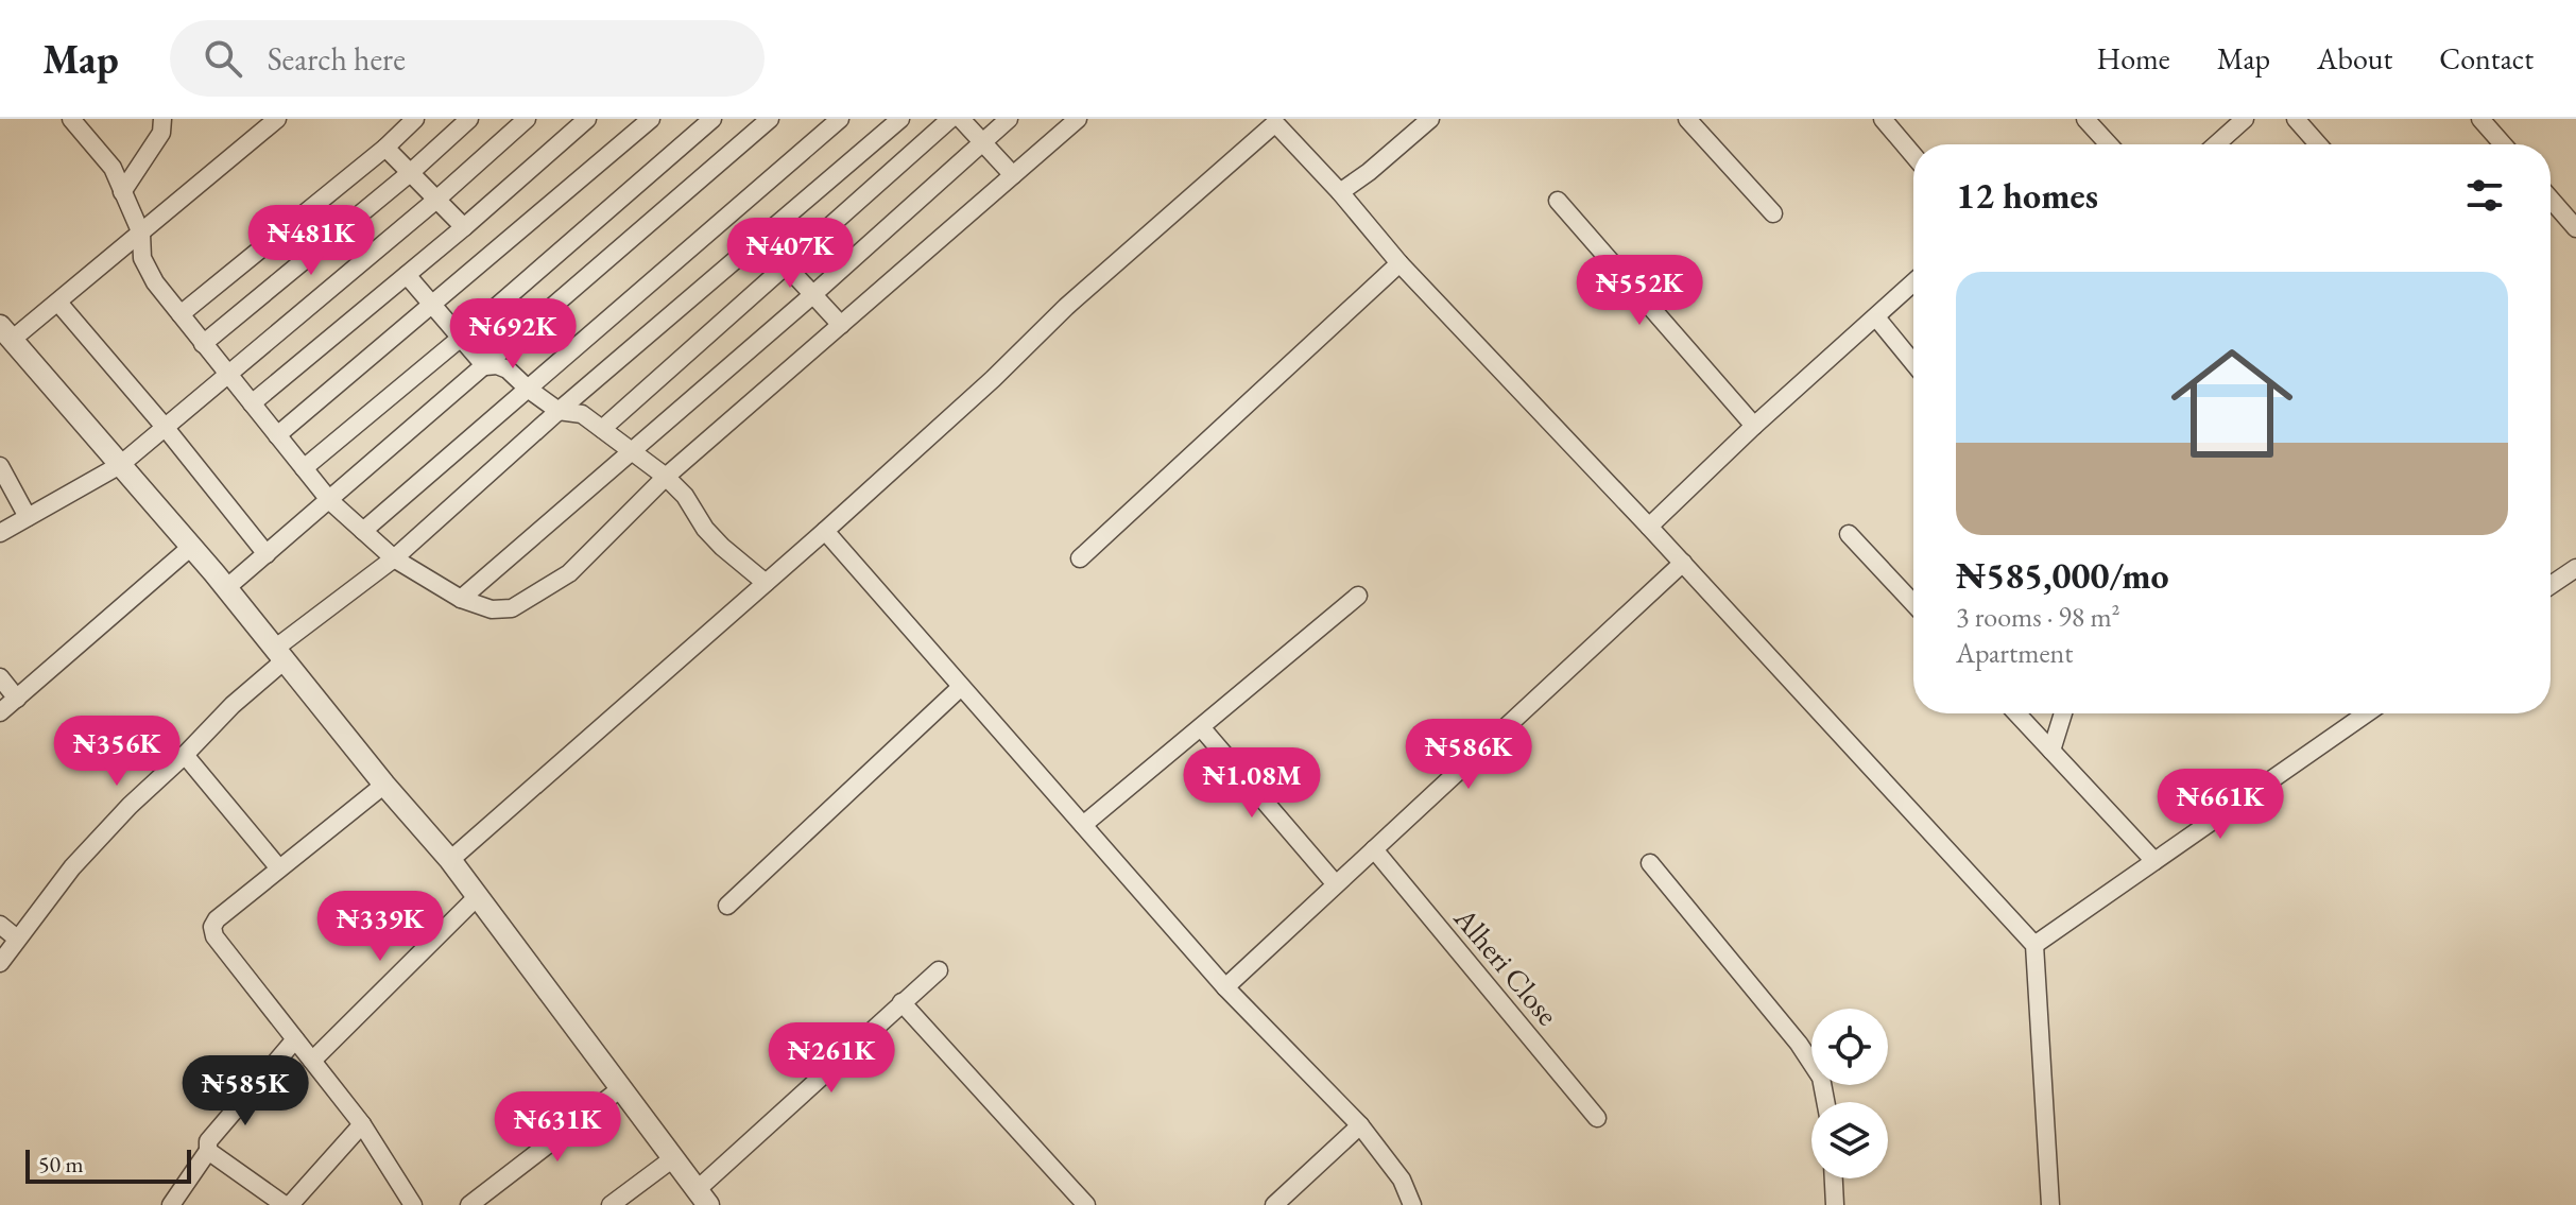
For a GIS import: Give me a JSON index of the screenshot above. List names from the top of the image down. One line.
{"streets":{"street":["Alheri Close"]},"scale_bar":"50 m","page":{"header":"Map","search":"Search here","nav":["Home","Map","About","Contact"],"heading":"12 homes","price":["₦481K","₦407K","₦552K","₦692K","₦356K","₦586K","₦1.08M","₦661K","₦339K","₦261K","₦585K","₦631K"],"list":[{"name":"₦585,000/mo","note":"3 rooms · 98 m² · Apartment"}],"scale":"50 m"}}
